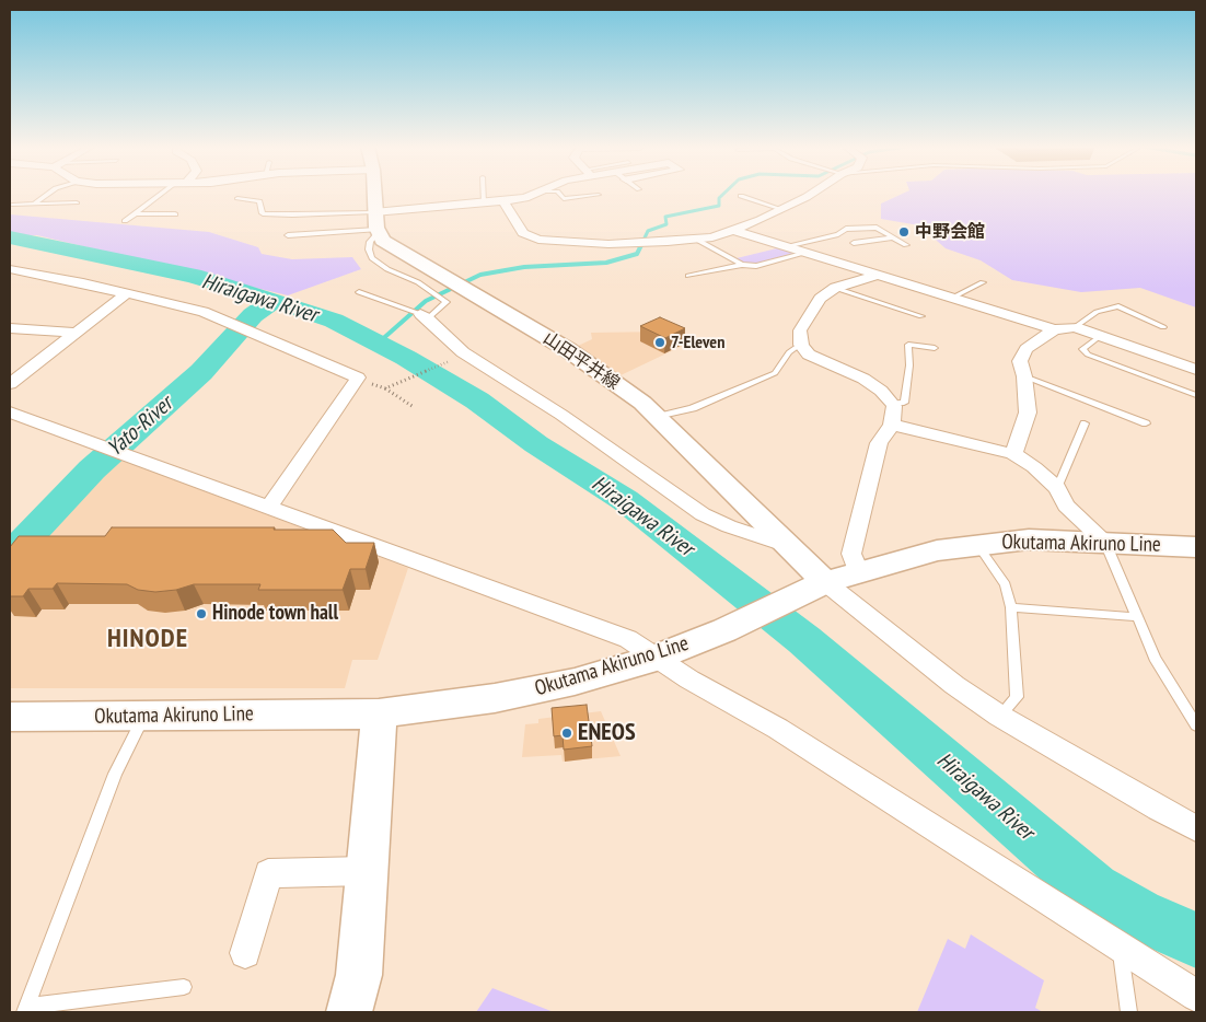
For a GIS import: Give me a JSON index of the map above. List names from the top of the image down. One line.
{"streets":{"main road":["山田平井線","Okutama Akiruno Line"]},"crossings":[["山田平井線","Okutama Akiruno Line"]],"districts":["HINODE"],"water":["Hiraigawa River","Yato-River"],"places":["中野会館","7-Eleven","Hinode town hall","ENEOS"]}
